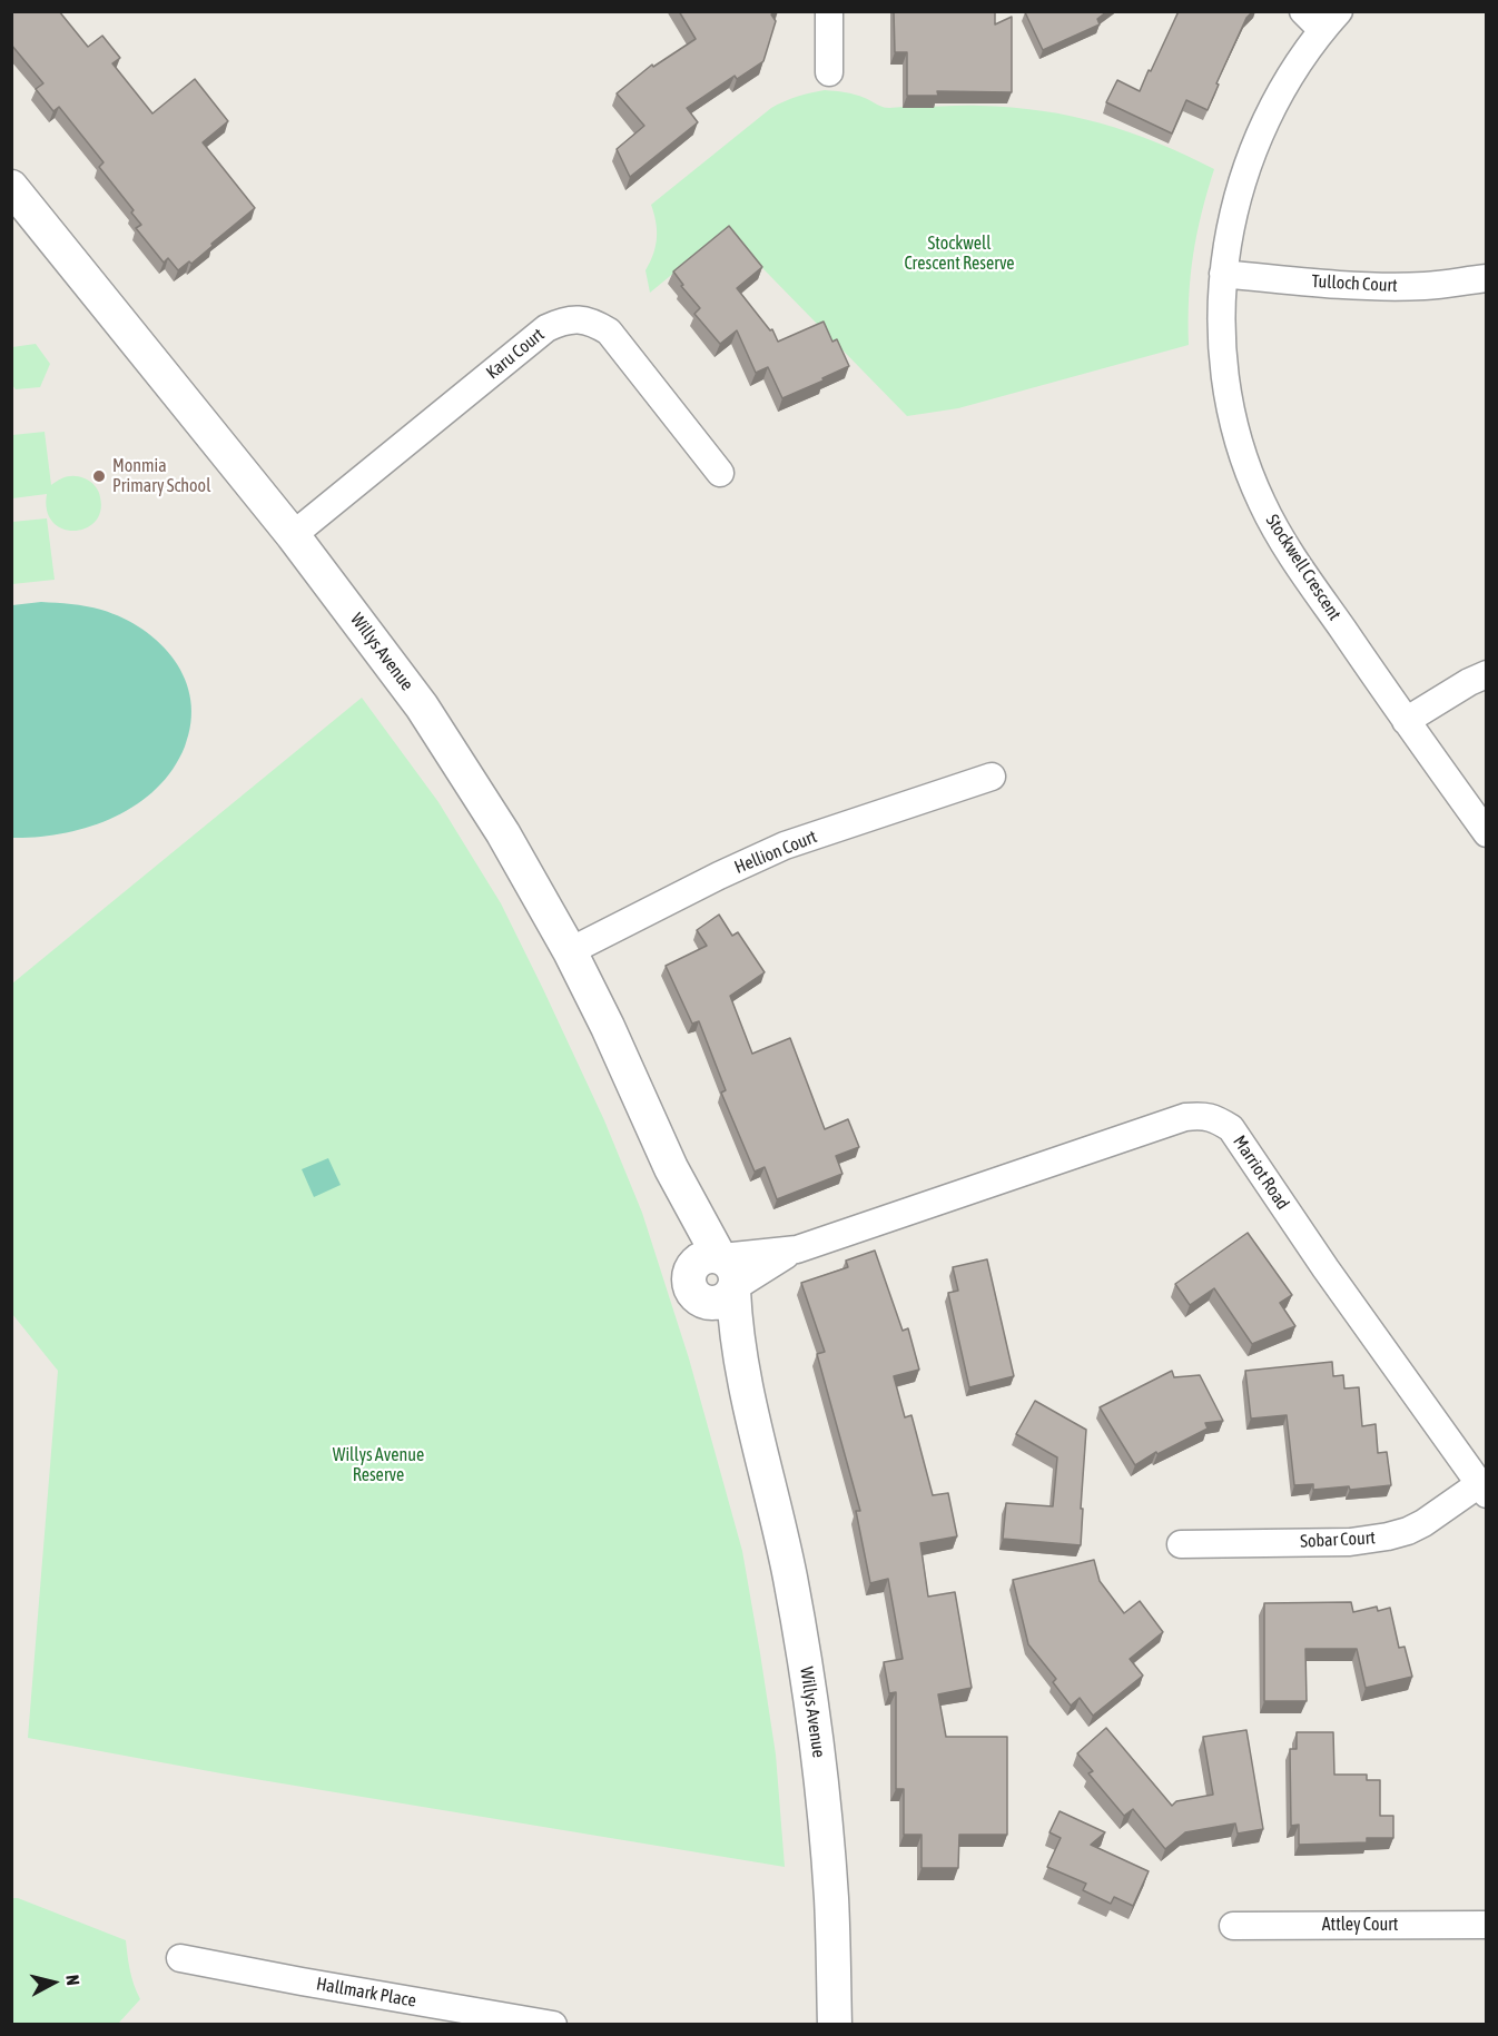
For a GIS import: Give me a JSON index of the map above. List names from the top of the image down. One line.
{"streets":{"street":["Tulloch Court","Karu Court","Stockwell Crescent","Willys Avenue","Hellion Court","Marriot Road","Sobar Court","Attley Court","Hallmark Place"]},"crossings":[["Tulloch Court","Stockwell Crescent"],["Karu Court","Willys Avenue"],["Willys Avenue","Hellion Court"],["Willys Avenue","Marriot Road"],["Marriot Road","Sobar Court"]],"parks":["Stockwell Crescent Reserve","Willys Avenue Reserve"],"places":["Monmia Primary School"],"north":"right"}
